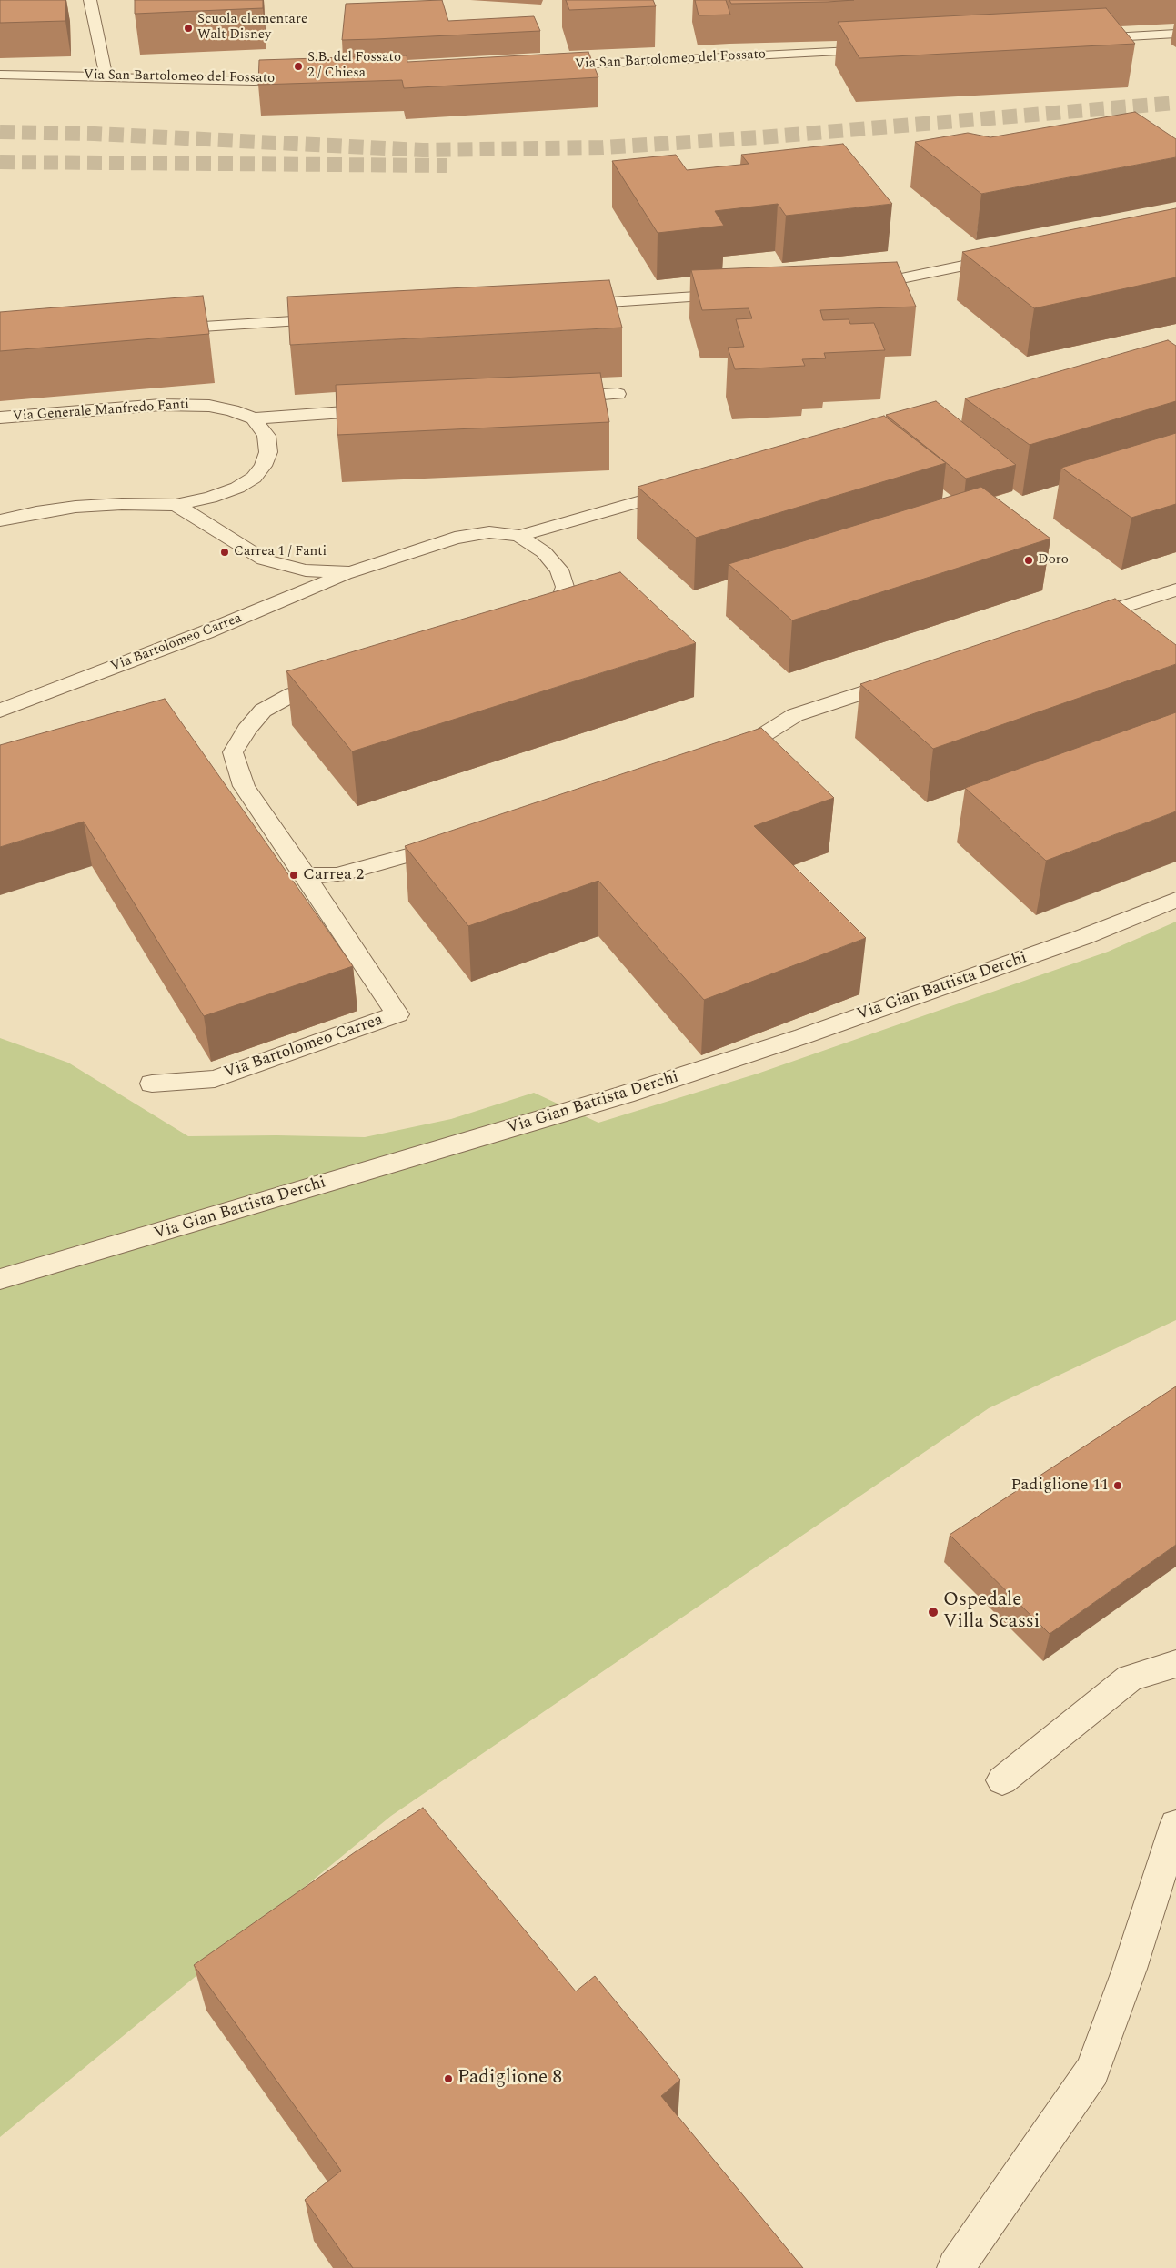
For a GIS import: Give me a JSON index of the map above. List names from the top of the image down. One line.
{"streets":{"street":["Via San Bartolomeo del Fossato","Via Generale Manfredo Fanti","Via Bartolomeo Carrea","Via Gian Battista Derchi"]},"places":["Scuola elementare Walt Disney","S.B. del Fossato 2 / Chiesa","Carrea 1 / Fanti","Doro","Carrea 2","Padiglione 11","Ospedale Villa Scassi","Padiglione 8"]}
